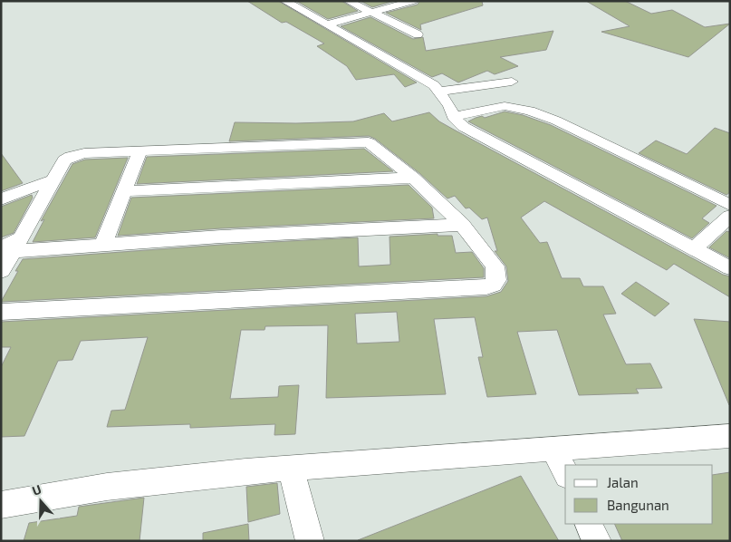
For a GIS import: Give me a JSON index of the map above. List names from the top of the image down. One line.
{"legend":["Jalan","Bangunan"],"north":"top"}
